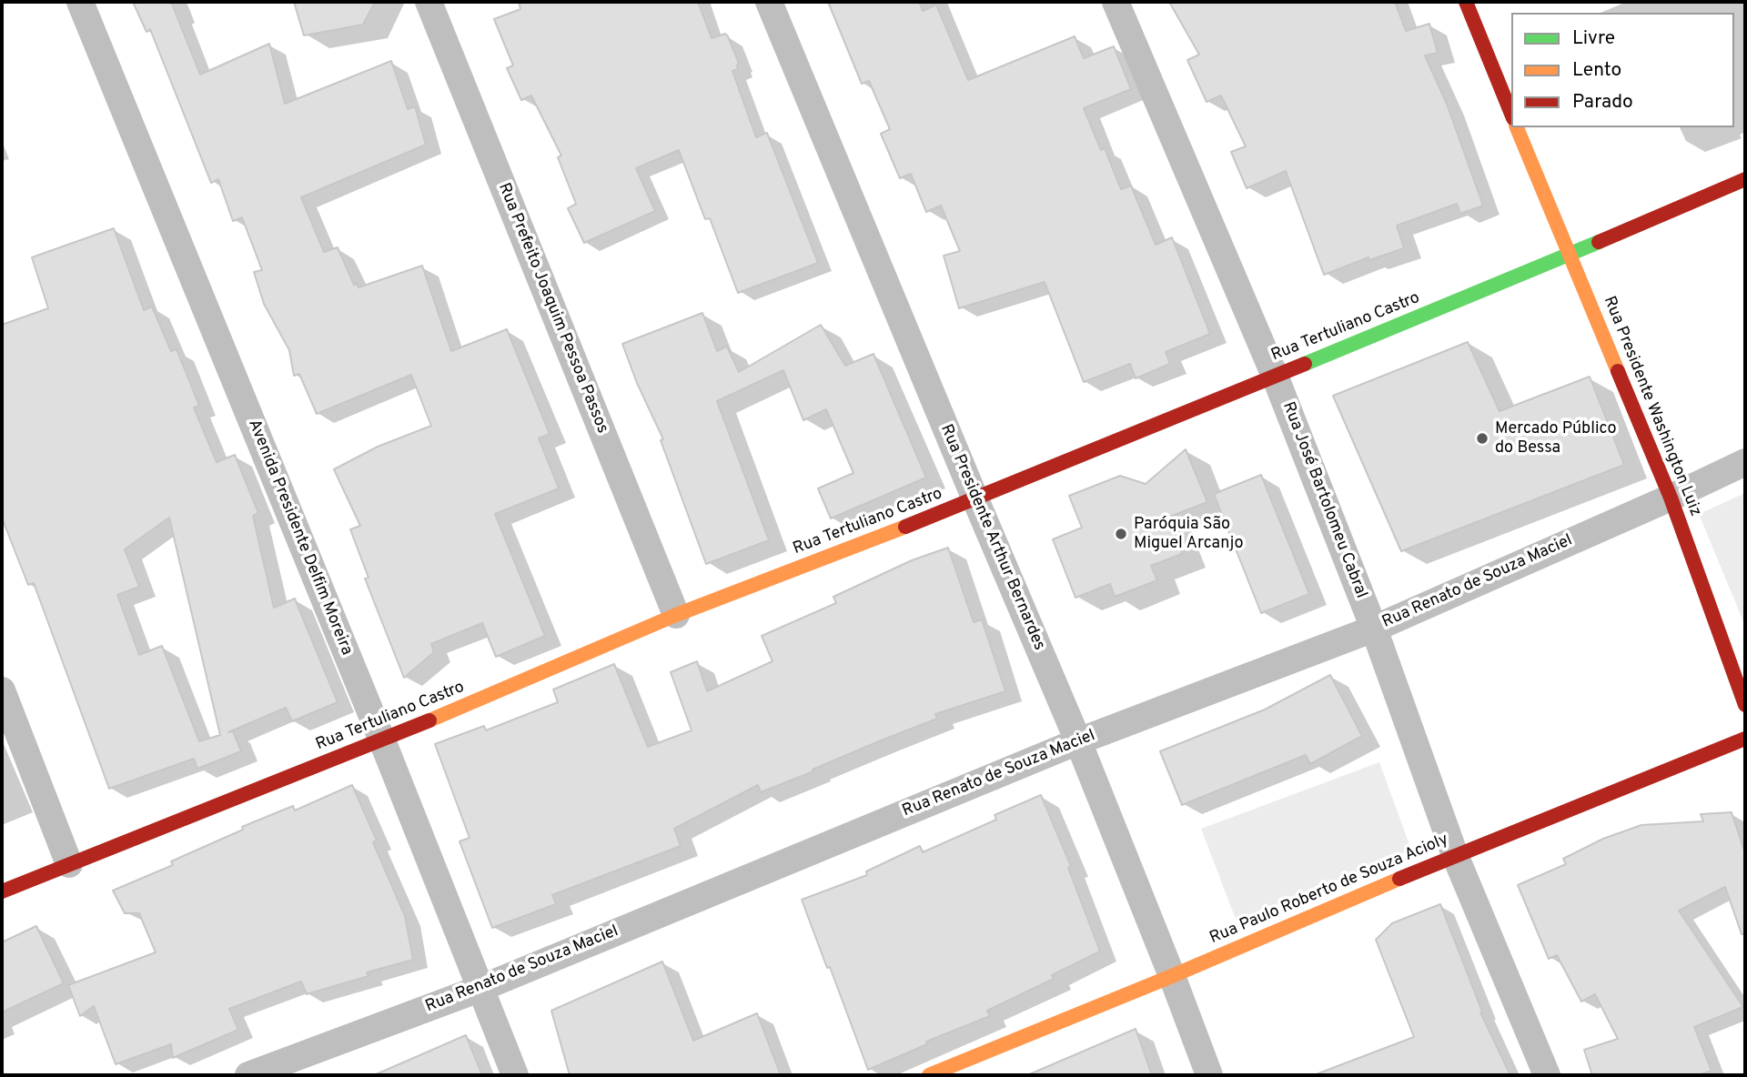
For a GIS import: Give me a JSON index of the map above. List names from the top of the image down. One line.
{"streets":{"street":["Rua Prefeito Joaquim Pessoa Passos","Rua Tertuliano Castro","Rua Presidente Washington Luiz","Rua José Bartolomeu Cabral","Avenida Presidente Delfim Moreira","Rua Presidente Arthur Bernardes","Rua Renato de Souza Maciel","Rua Paulo Roberto de Souza Acioly"]},"crossings":[["Rua Prefeito Joaquim Pessoa Passos","Rua Tertuliano Castro"],["Rua Tertuliano Castro","Rua Presidente Washington Luiz"],["Rua Tertuliano Castro","Rua José Bartolomeu Cabral"],["Rua Tertuliano Castro","Avenida Presidente Delfim Moreira"],["Rua Tertuliano Castro","Rua Presidente Arthur Bernardes"],["Rua Presidente Washington Luiz","Rua Renato de Souza Maciel"],["Rua José Bartolomeu Cabral","Rua Renato de Souza Maciel"],["Rua José Bartolomeu Cabral","Rua Paulo Roberto de Souza Acioly"],["Avenida Presidente Delfim Moreira","Rua Renato de Souza Maciel"],["Rua Presidente Arthur Bernardes","Rua Renato de Souza Maciel"],["Rua Presidente Arthur Bernardes","Rua Paulo Roberto de Souza Acioly"]],"places":["Mercado Público do Bessa","Paróquia São Miguel Arcanjo"],"legend":["Livre","Lento","Parado"]}
